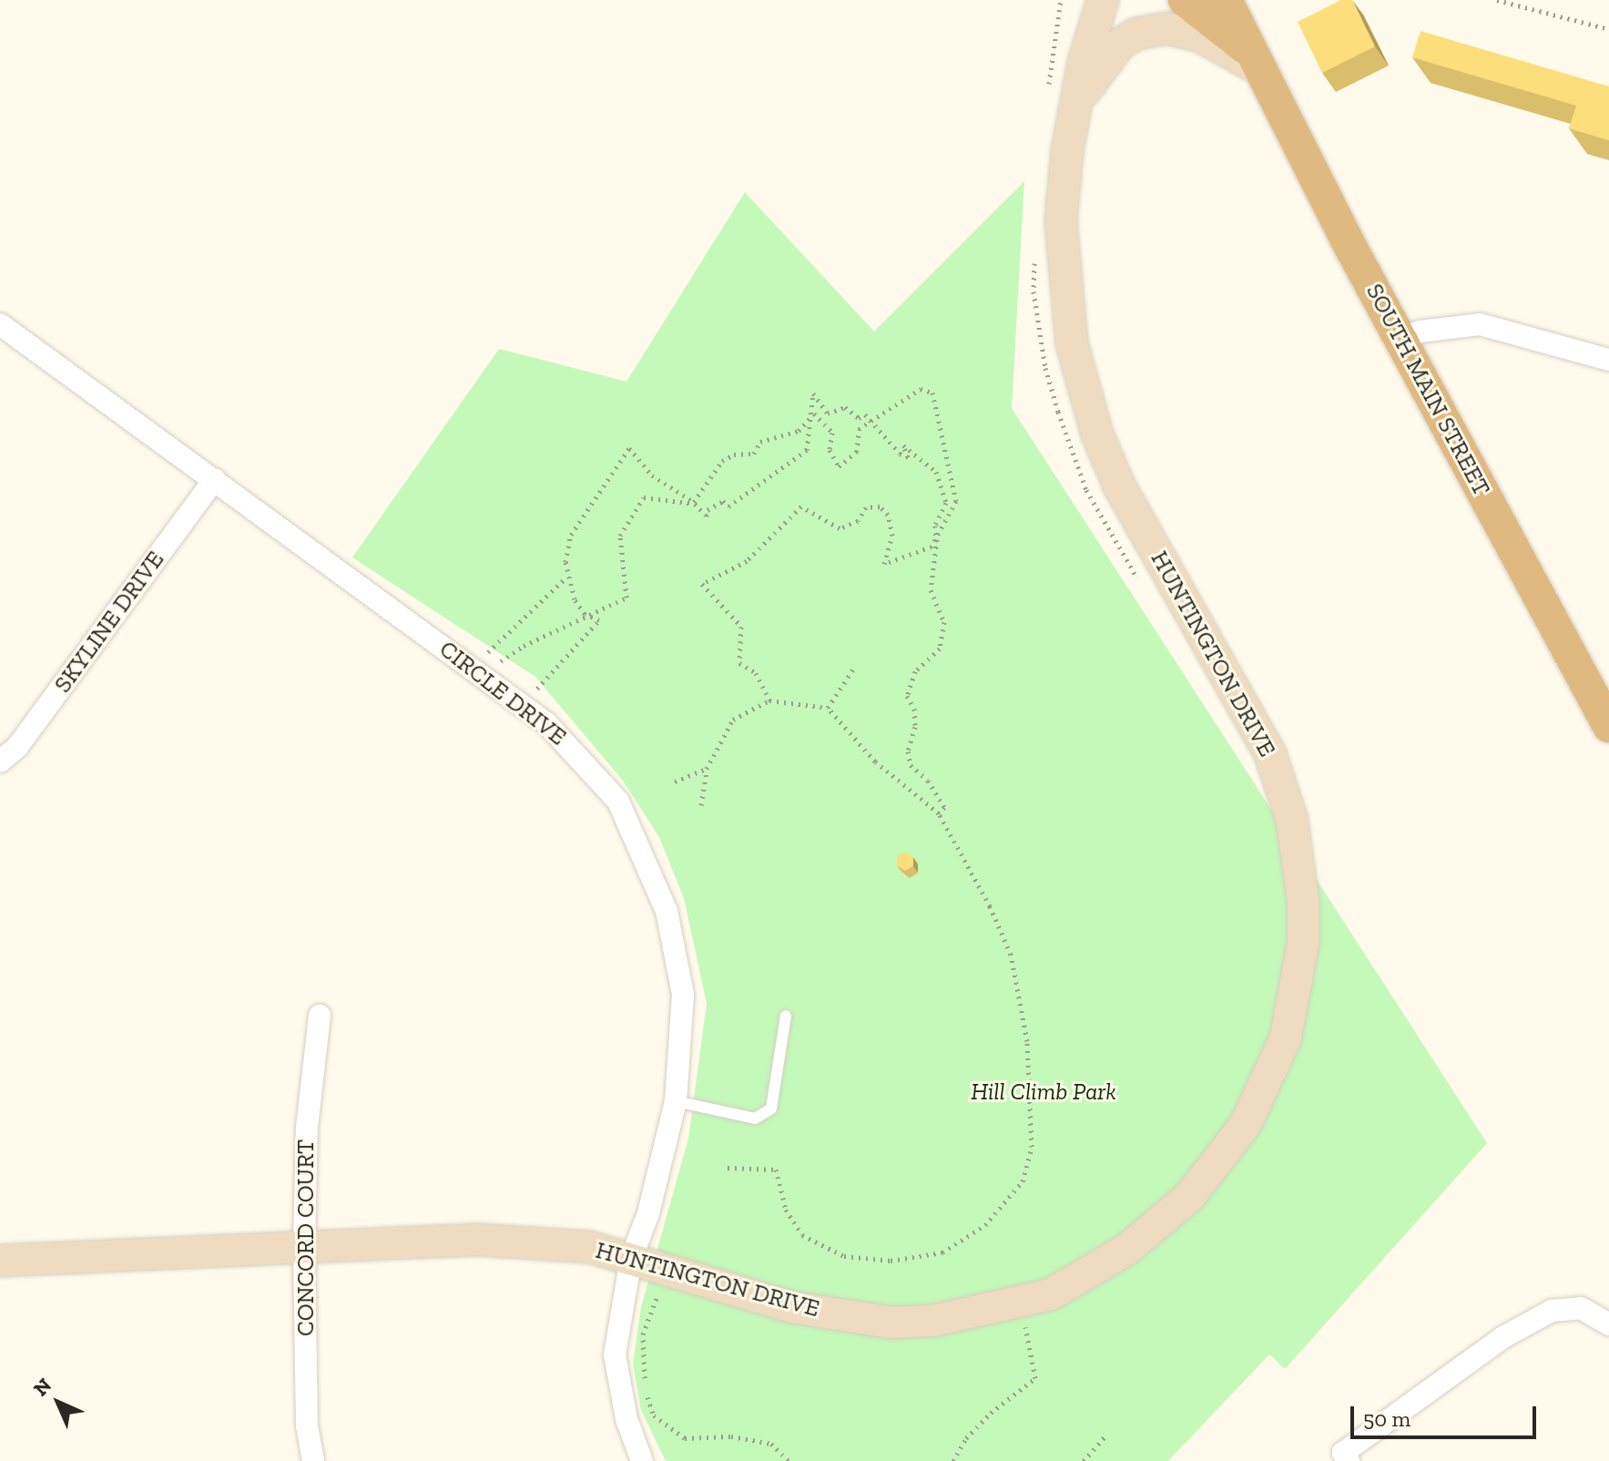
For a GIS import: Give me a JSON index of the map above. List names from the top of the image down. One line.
{"streets":{"main road":["SOUTH MAIN STREET"],"street":["SKYLINE DRIVE","HUNTINGTON DRIVE","CIRCLE DRIVE","CONCORD COURT"]},"crossings":[["SKYLINE DRIVE","CIRCLE DRIVE"],["HUNTINGTON DRIVE","CIRCLE DRIVE"],["HUNTINGTON DRIVE","CONCORD COURT"]],"parks":["Hill Climb Park"],"scale_bar":"50 m","north":"top left"}
